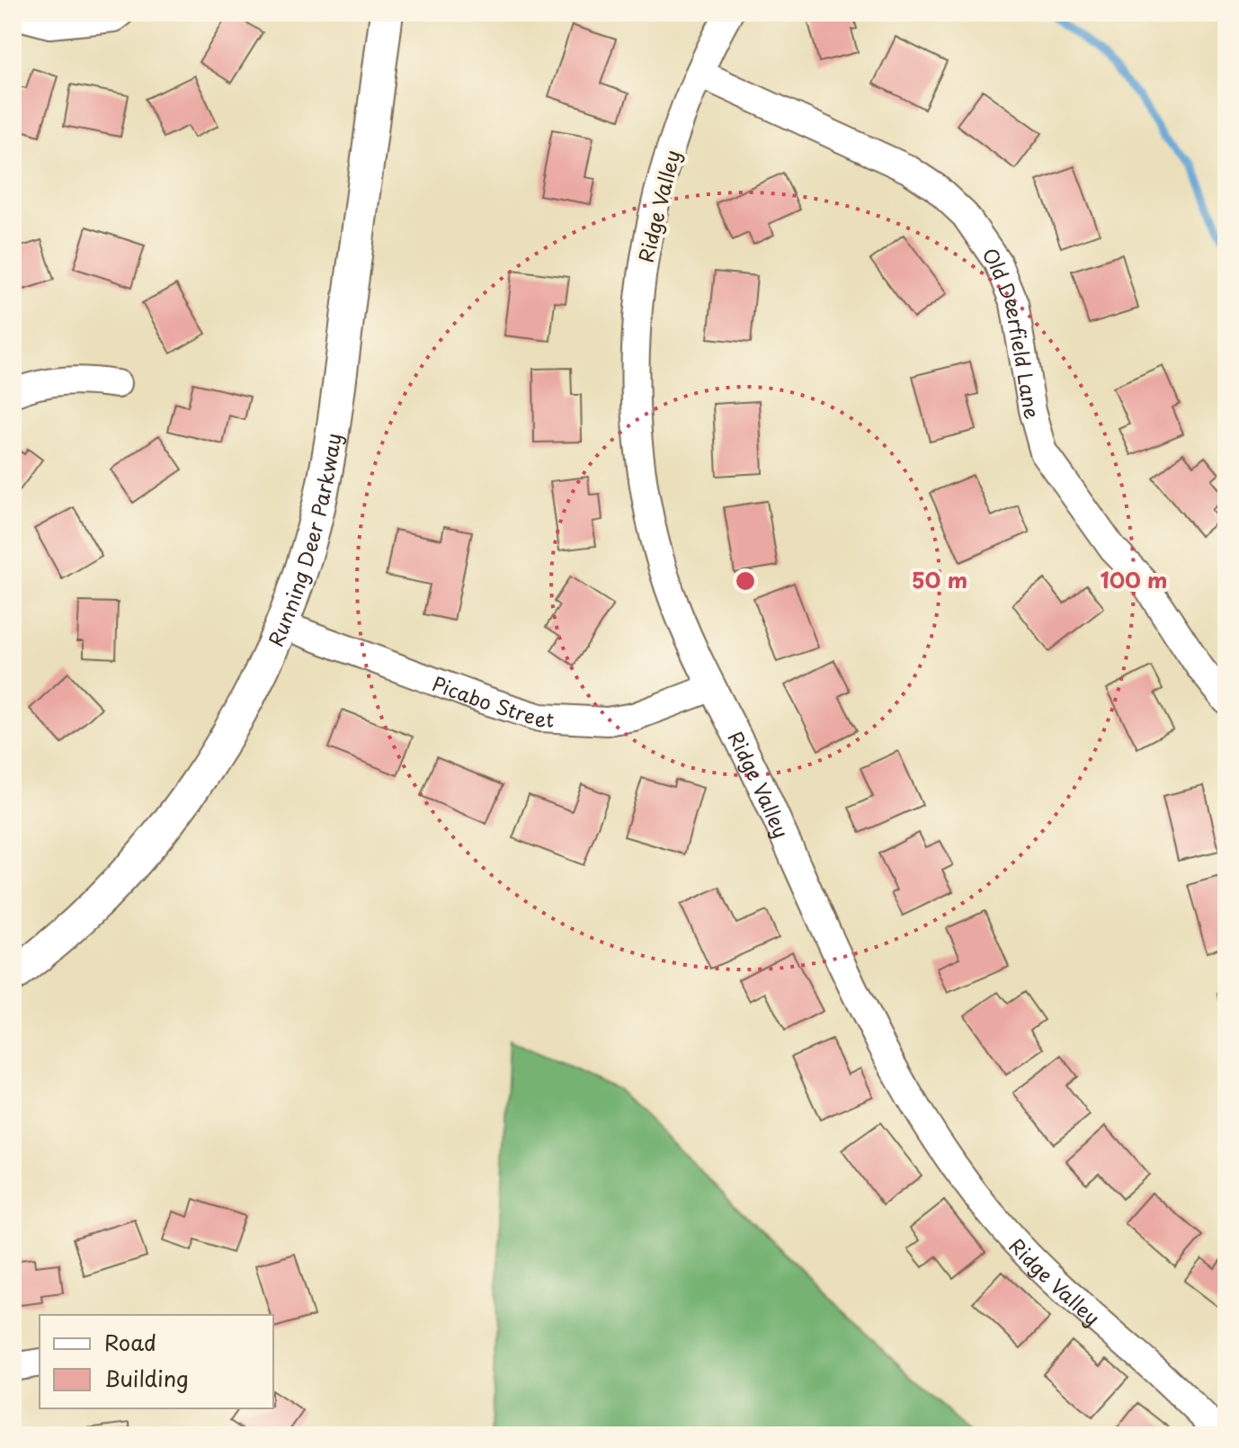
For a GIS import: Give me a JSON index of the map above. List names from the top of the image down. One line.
{"streets":{"street":["Ridge Valley","Old Deerfield Lane","Running Deer Parkway","Picabo Street"]},"crossings":[["Ridge Valley","Old Deerfield Lane"],["Ridge Valley","Picabo Street"],["Running Deer Parkway","Picabo Street"]],"legend":["Road","Building"],"rings":["50 m","100 m"]}
